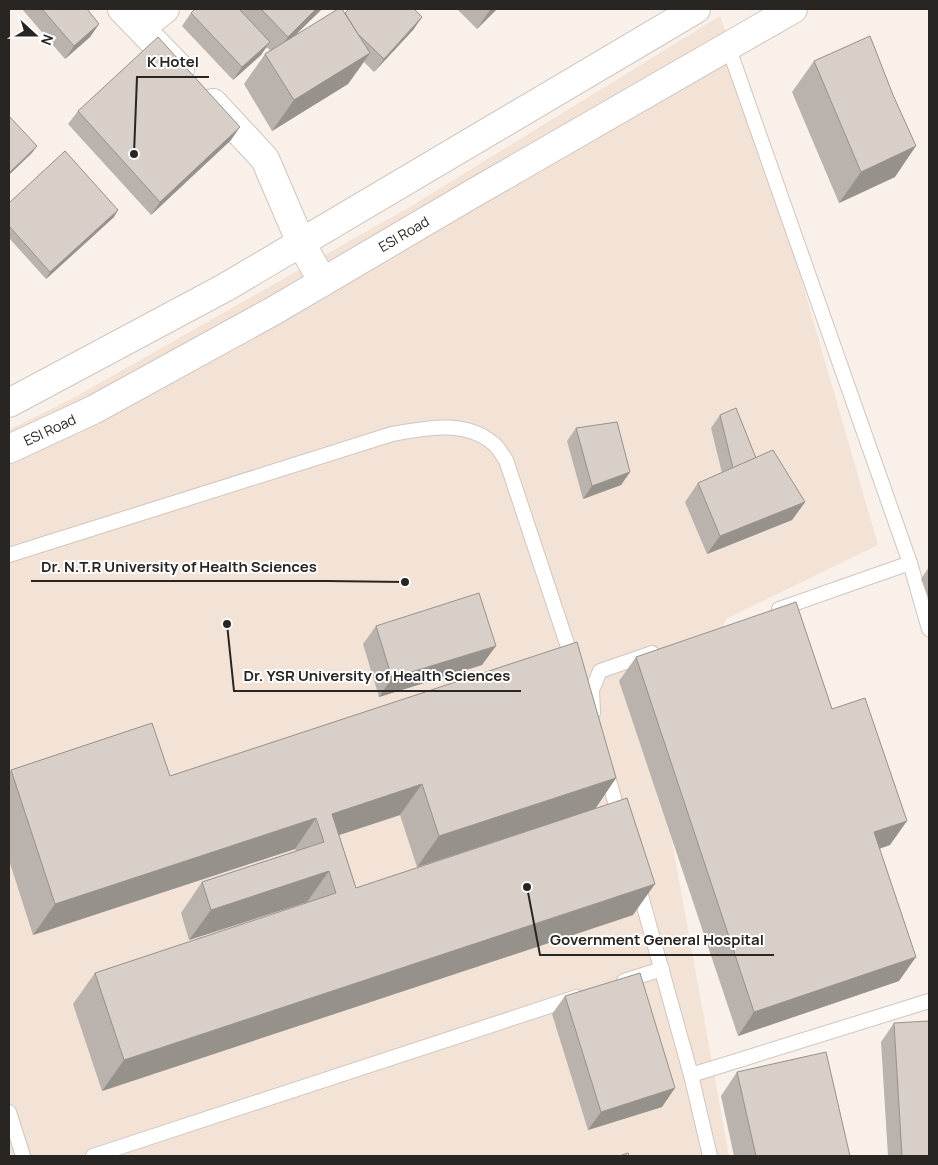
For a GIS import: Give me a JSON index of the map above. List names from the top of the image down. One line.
{"streets":{"street":["ESI Road"]},"places":["K Hotel","Dr. N.T.R University of Health Sciences","Dr. YSR University of Health Sciences","Government General Hospital"],"north":"right"}
